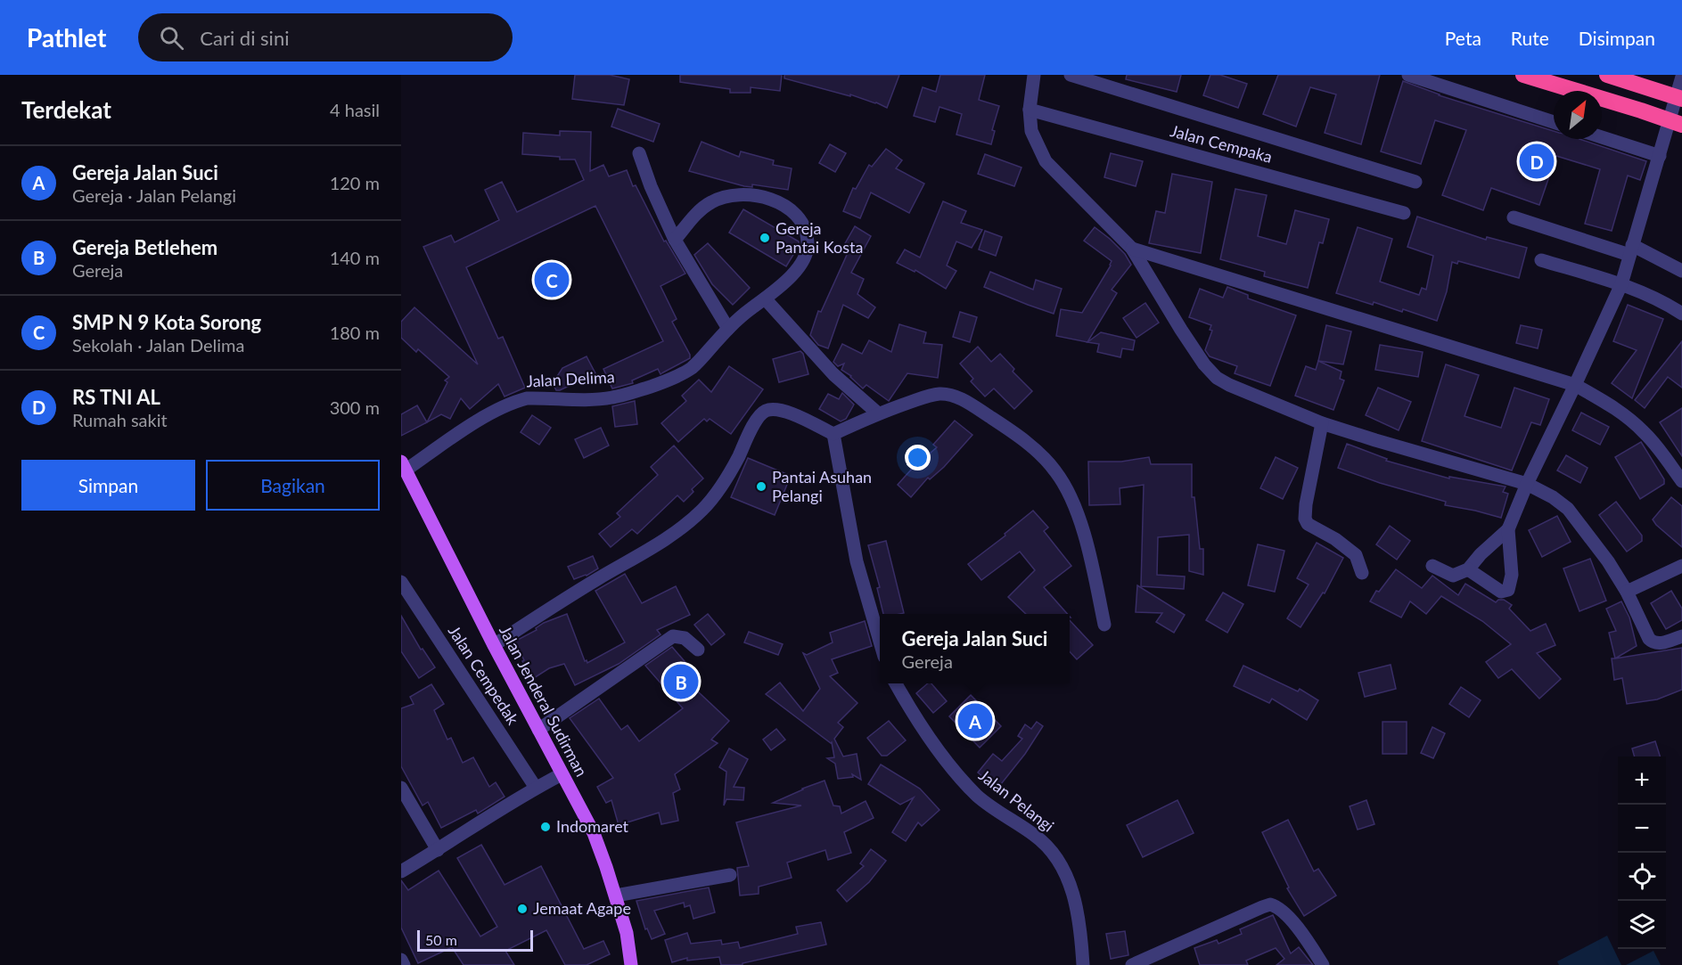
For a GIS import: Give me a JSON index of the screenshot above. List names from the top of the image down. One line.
{"streets":{"main road":["Jalan Jenderal Sudirman"],"street":["Jalan Cempaka","Jalan Delima","Jalan Cempedak","Jalan Pelangi"]},"crossings":[["Jalan Delima","Jalan Jenderal Sudirman"]],"places":["Gereja Pantai Kosta","Pantai Asuhan Pelangi","Indomaret","Jemaat Agape"],"scale_bar":"50 m","north":"top right","page":{"header":"Pathlet","search":"Cari di sini","nav":["Peta","Rute","Disimpan"],"heading":["Terdekat","4 hasil"],"pins":["D","C","B","A"],"list":[{"mark":"A","name":"Gereja Jalan Suci","note":"Gereja · Jalan Pelangi","value":"120 m"},{"mark":"B","name":"Gereja Betlehem","note":"Gereja","value":"140 m"},{"mark":"C","name":"SMP N 9 Kota Sorong","note":"Sekolah · Jalan Delima","value":"180 m"},{"mark":"D","name":"RS TNI AL","note":"Rumah sakit","value":"300 m"}],"buttons":["Simpan","Bagikan"],"popup":["Gereja Jalan Suci","Gereja"],"map_buttons":["+","−"],"scale":"50 m"}}
